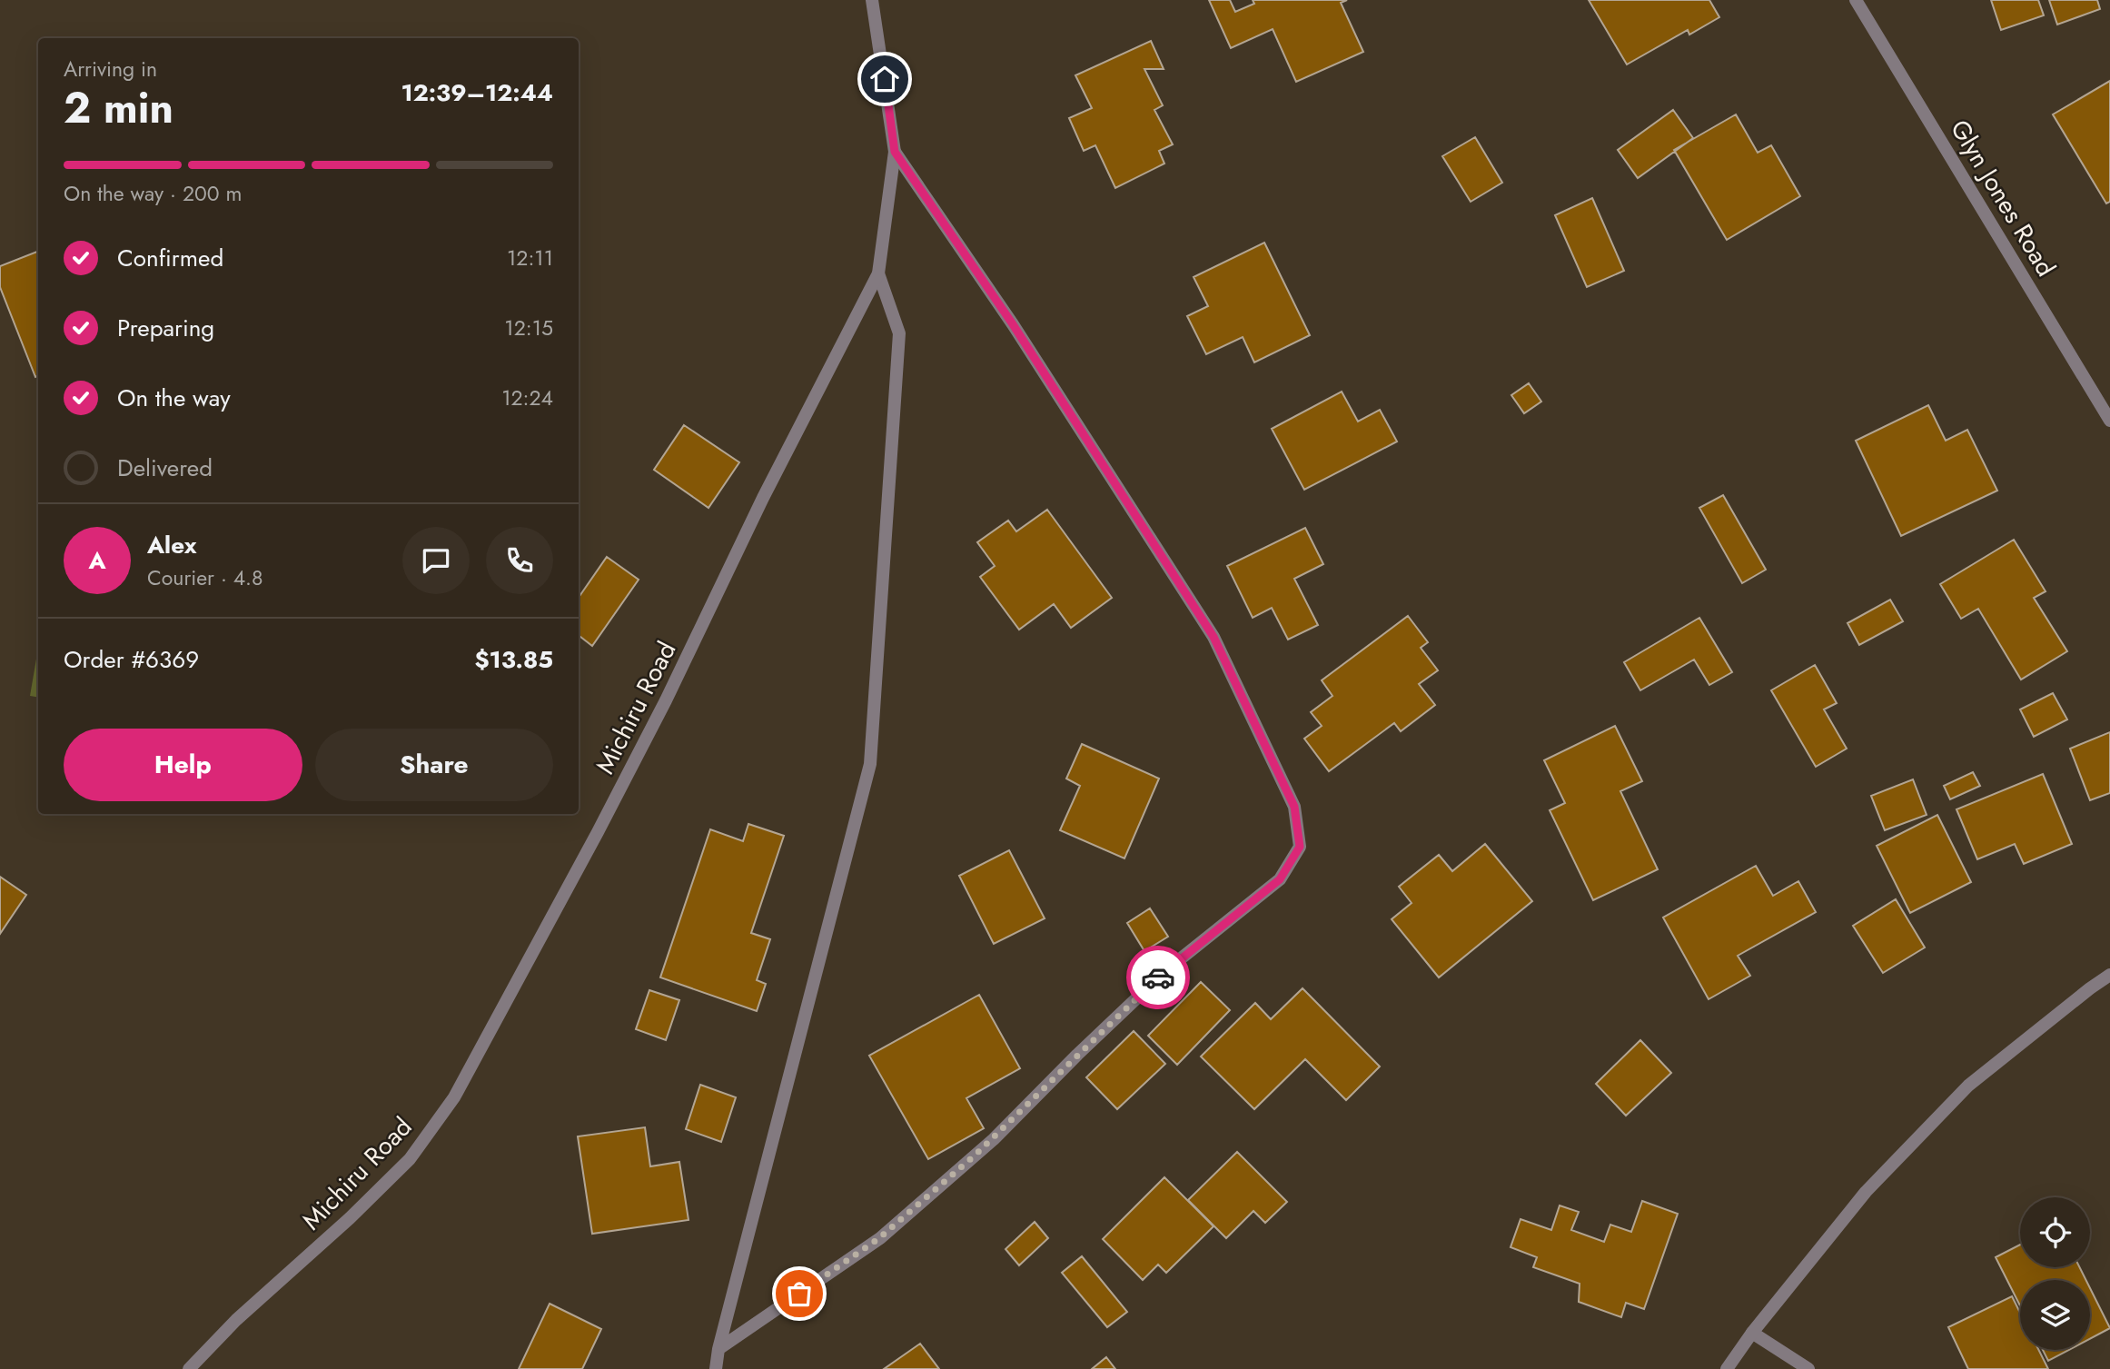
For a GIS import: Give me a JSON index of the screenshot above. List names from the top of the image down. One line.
{"streets":{"street":["Glyn Jones Road","Michiru Road"]},"page":{"heading":["2 min","Arriving in","12:39–12:44"],"panel":["Alex","Courier · 4.8","Order #6369","$13.85"],"bar":"On the way · 200 m","list":[["Confirmed","12:11"],["Preparing","12:15"],["On the way","12:24"],"Delivered"],"round":"A","buttons":["Help","Share"]}}
